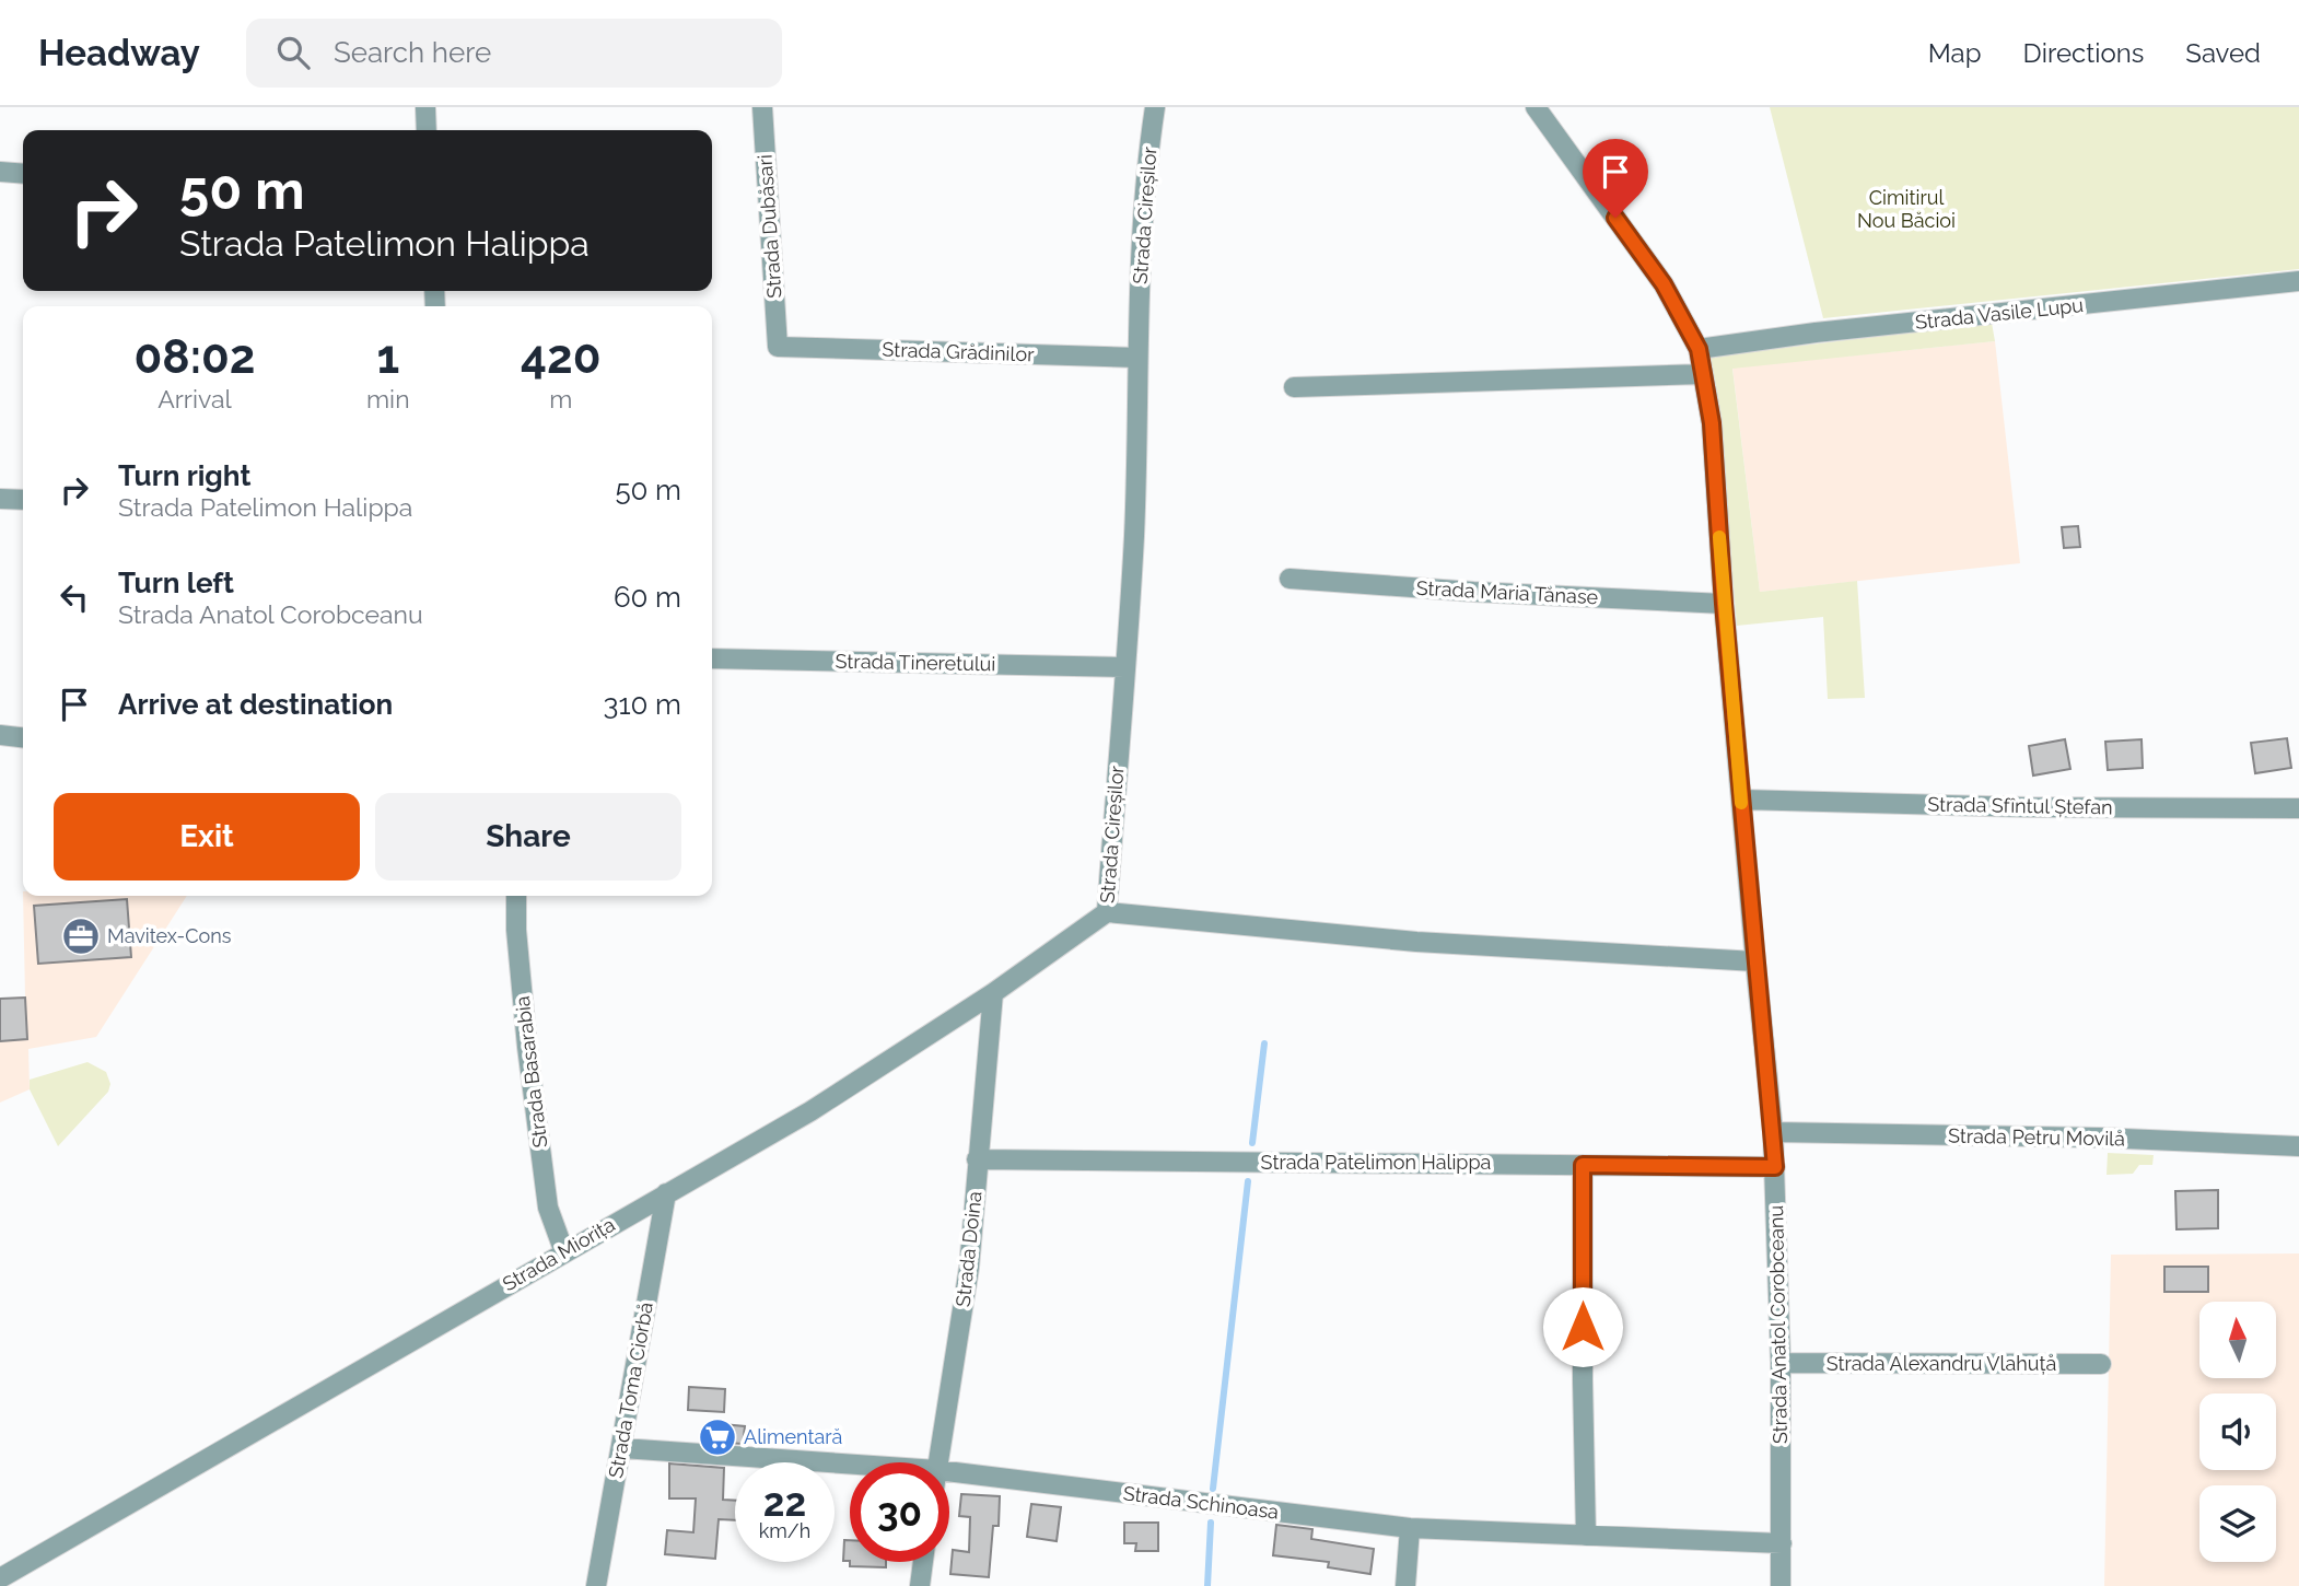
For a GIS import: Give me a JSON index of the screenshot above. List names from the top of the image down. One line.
{"streets":{"street":["Strada Cireșilor","Strada Dubăsari","Strada Vasile Lupu","Strada Grădinilor","Strada Maria Tănase","Strada Tineretului","Strada Sfîntul Ștefan","Strada Basarabia","Strada Petru Movilă","Strada Patelimon Halippa","Strada Doina","Strada Miorița","Strada Anatol Corobceanu","Strada Alexandru Vlahuță","Strada Toma Ciorbă","Strada Schinoasa"]},"crossings":[["Strada Cireșilor","Strada Grădinilor"],["Strada Cireșilor","Strada Tineretului"],["Strada Cireșilor","Strada Miorița"],["Strada Cireșilor","Strada Anatol Corobceanu"],["Strada Dubăsari","Strada Grădinilor"],["Strada Vasile Lupu","Strada Anatol Corobceanu"],["Strada Maria Tănase","Strada Anatol Corobceanu"],["Strada Sfîntul Ștefan","Strada Anatol Corobceanu"],["Strada Basarabia","Strada Miorița"],["Strada Petru Movilă","Strada Anatol Corobceanu"],["Strada Patelimon Halippa","Strada Doina"],["Strada Patelimon Halippa","Strada Anatol Corobceanu"],["Strada Doina","Strada Miorița"],["Strada Miorița","Strada Toma Ciorbă"],["Strada Anatol Corobceanu","Strada Alexandru Vlahuță"],["Strada Anatol Corobceanu","Strada Schinoasa"],["Strada Toma Ciorbă","Strada Schinoasa"]],"parks":["Cimitirul Nou Băcioi"],"places":{"office":["Mavitex-Cons"],"supermarket":["Alimentară"]},"north":"top","page":{"header":"Headway","search":"Search here","nav":["Map","Directions","Saved"],"turn":["50 m","Strada Patelimon Halippa"],"eta":["08:02","Arrival","1","min","420","m"],"list":[{"name":"Turn right","note":"Strada Patelimon Halippa","value":"50 m"},{"name":"Turn left","note":"Strada Anatol Corobceanu","value":"60 m"},{"name":"Arrive at destination","value":"310 m"}],"buttons":["Exit","Share"],"speed":"22 km/h","limit":"30"}}
